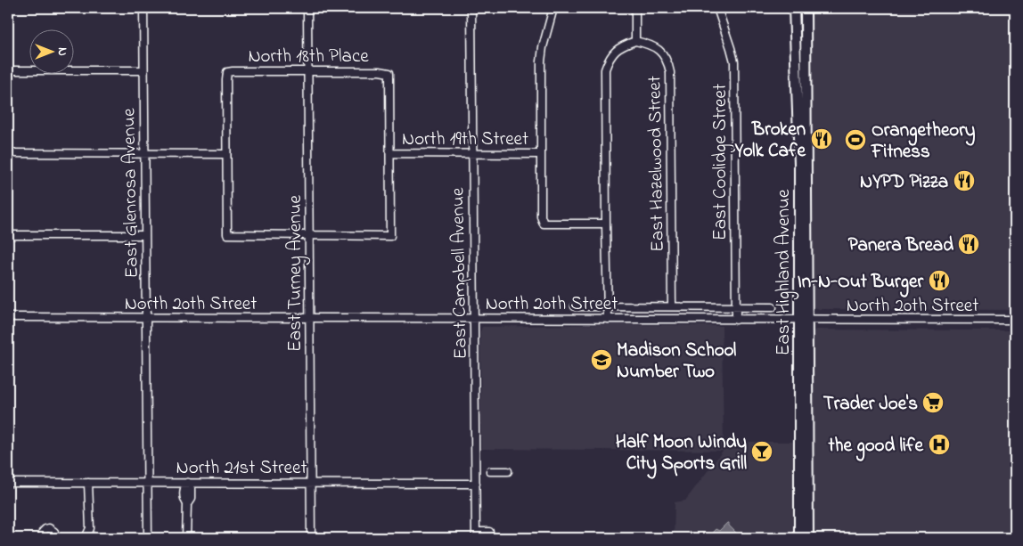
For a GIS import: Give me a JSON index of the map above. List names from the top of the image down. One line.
{"streets":{"main road":["East Highland Avenue"],"street":["North 18th Place","North 19th Street","East Coolidge Street","East Hazelwood Street","East Glenrosa Avenue","East Turney Avenue","East Campbell Avenue","North 20th Street","North 21st Street"]},"crossings":[["North 18th Place","North 19th Street"],["North 18th Place","East Turney Avenue"],["North 19th Street","East Campbell Avenue"],["East Coolidge Street","North 20th Street"],["East Hazelwood Street","North 20th Street"],["East Glenrosa Avenue","North 20th Street"],["East Glenrosa Avenue","North 21st Street"],["East Highland Avenue","North 20th Street"],["East Turney Avenue","North 20th Street"],["East Turney Avenue","North 21st Street"],["East Campbell Avenue","North 20th Street"],["East Campbell Avenue","North 21st Street"]],"places":{"restaurant":["Broken Yolk Cafe","NYPD Pizza","Panera Bread","In-N-Out Burger"],"sports":["Orangetheory Fitness"],"school or university":["Madison School Number Two"],"supermarket":["Trader Joe's"],"hospital":["the good life"],"bar":["Half Moon Windy City Sports Grill"]},"north":"right"}
